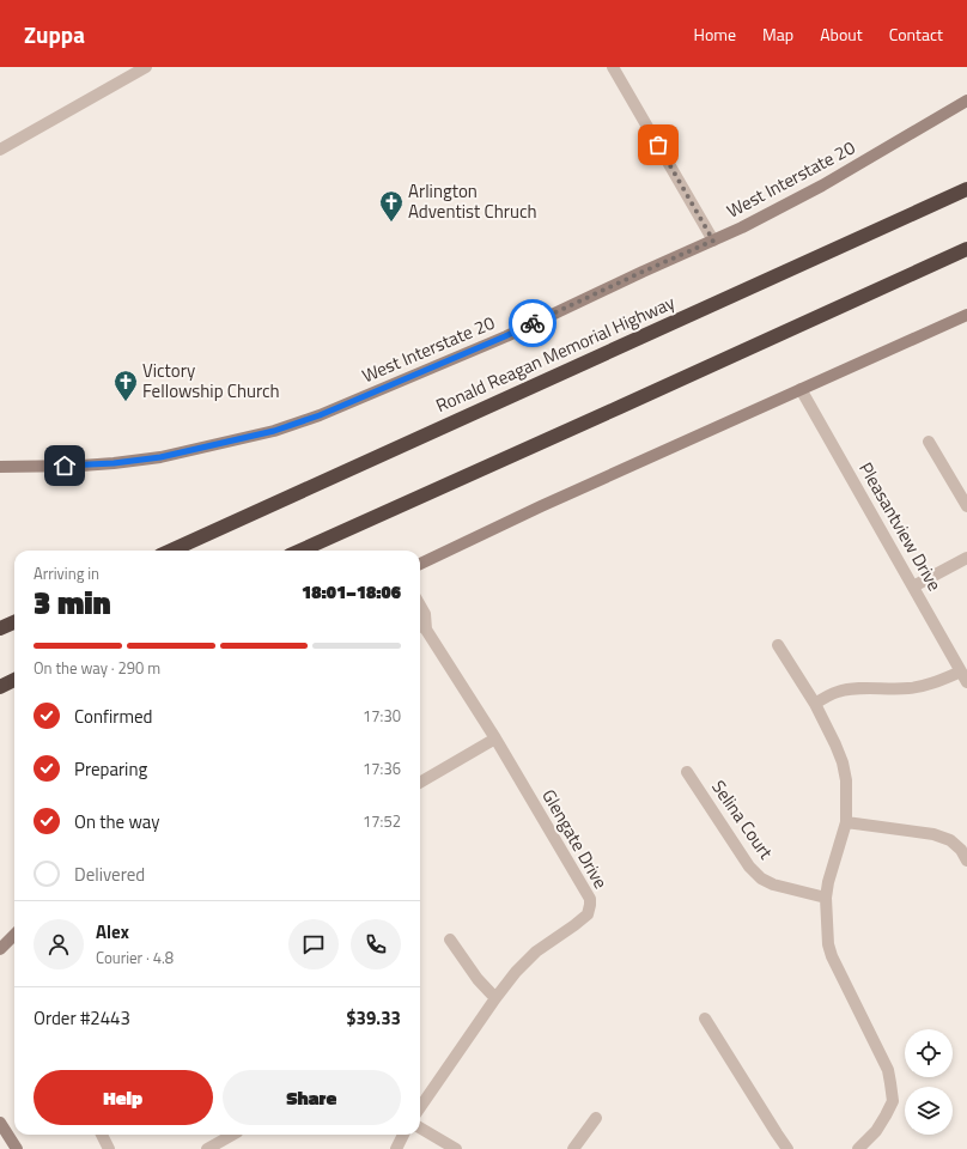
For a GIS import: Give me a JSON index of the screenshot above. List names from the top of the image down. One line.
{"streets":{"highway":["Ronald Reagan Memorial Highway"],"main road":["West Interstate 20"],"street":["Pleasantview Drive","Selina Court","Glengate Drive"]},"places":{"church":["Arlington Adventist Chruch","Victory Fellowship Church"]},"page":{"header":"Zuppa","nav":["Home","Map","About","Contact"],"heading":["3 min","Arriving in","18:01–18:06"],"panel":["Alex","Courier · 4.8","Order #2443","$39.33"],"bar":"On the way · 290 m","list":[["Confirmed","17:30"],["Preparing","17:36"],["On the way","17:52"],"Delivered"],"buttons":["Help","Share"]}}
